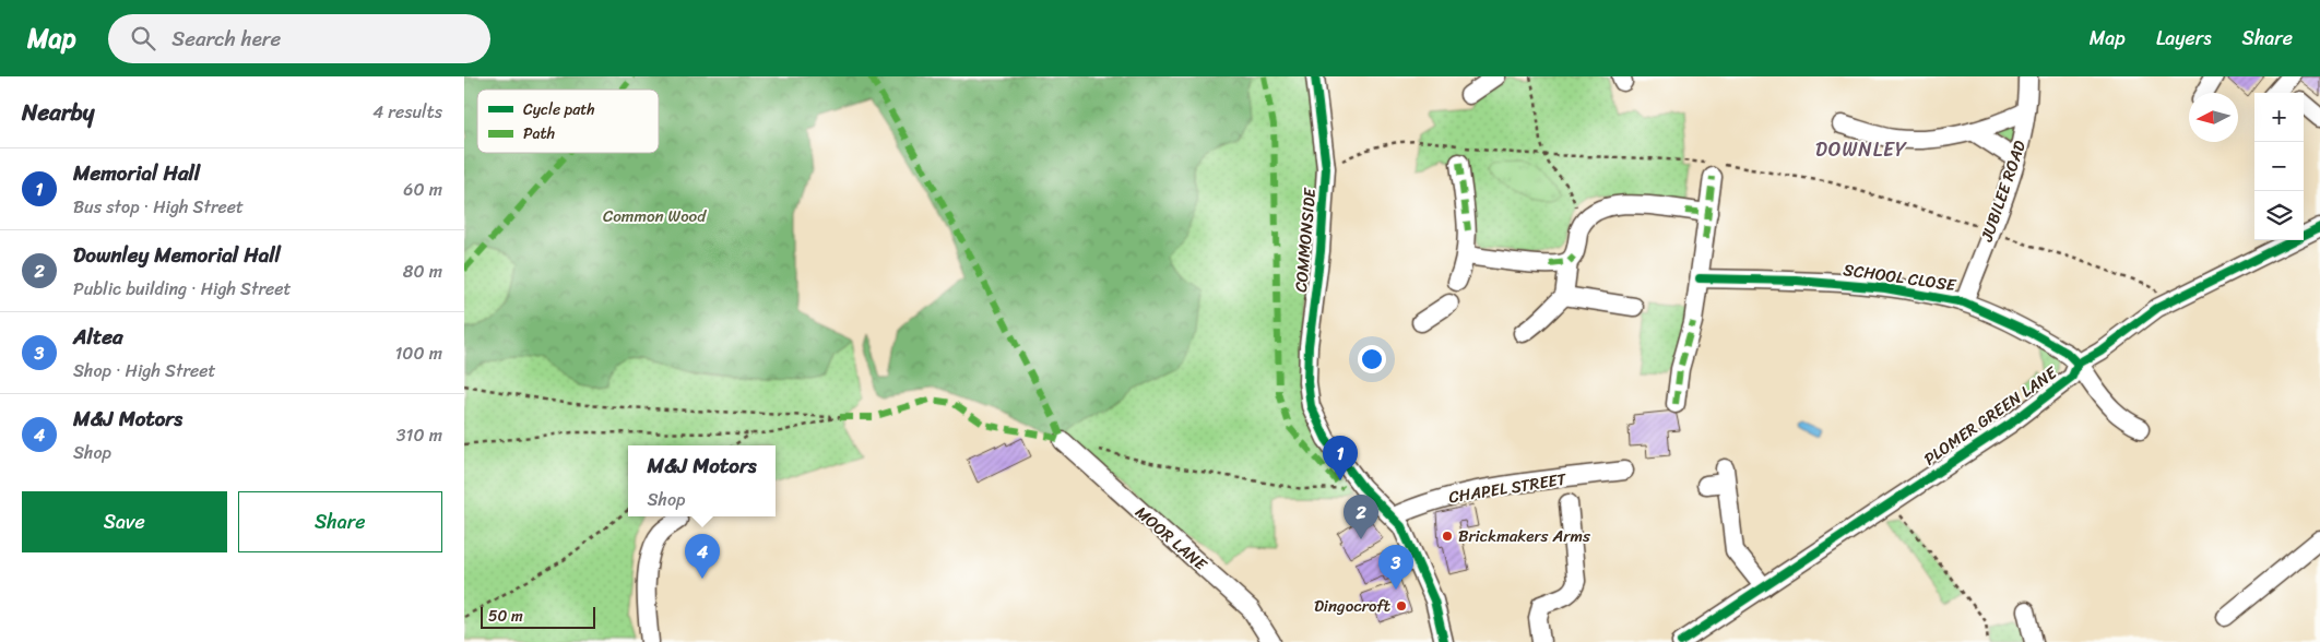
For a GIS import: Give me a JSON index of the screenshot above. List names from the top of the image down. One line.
{"streets":{"street":["JUBILEE ROAD","COMMONSIDE","SCHOOL CLOSE","PLOMER GREEN LANE","CHAPEL STREET","MOOR LANE"]},"crossings":[["JUBILEE ROAD","SCHOOL CLOSE"],["SCHOOL CLOSE","PLOMER GREEN LANE"]],"districts":["DOWNLEY"],"parks":["Common Wood"],"places":["Brickmakers Arms","Dingocroft"],"legend":["Cycle path","Path"],"scale_bar":"50 m","north":"left","page":{"header":"Map","search":"Search here","nav":["Map","Layers","Share"],"heading":["Nearby","4 results"],"map_buttons":["+","−"],"list":[{"mark":"1","name":"Memorial Hall","note":"Bus stop · High Street","value":"60 m"},{"mark":"2","name":"Downley Memorial Hall","note":"Public building · High Street","value":"80 m"},{"mark":"3","name":"Altea","note":"Shop · High Street","value":"100 m"},{"mark":"4","name":"M&J Motors","note":"Shop","value":"310 m"}],"pins":["1","2","4","3"],"popup":["M&J Motors","Shop"],"buttons":["Save","Share"],"scale":"50 m"}}
